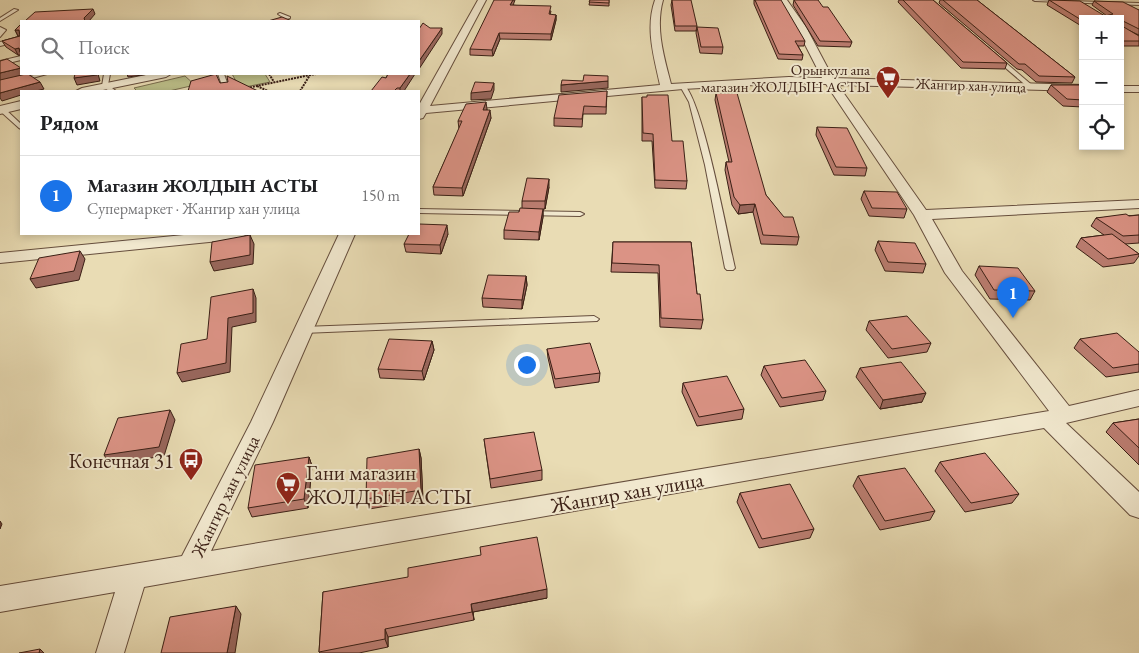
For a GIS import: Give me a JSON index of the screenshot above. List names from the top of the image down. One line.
{"streets":{"street":["Жангир хан улица"]},"places":{"supermarket":["Орынкул апа магазин ЖОЛДЫН АСТЫ","Гани магазин ЖОЛДЫН АСТЫ"],"bus stop":["Конечная 31"]},"page":{"map_buttons":["+","−"],"search":"Поиск","heading":"Рядом","list":[{"mark":"1","name":"Магазин ЖОЛДЫН АСТЫ","note":"Супермаркет · Жангир хан улица","value":"150 m"}],"pins":"1"}}
